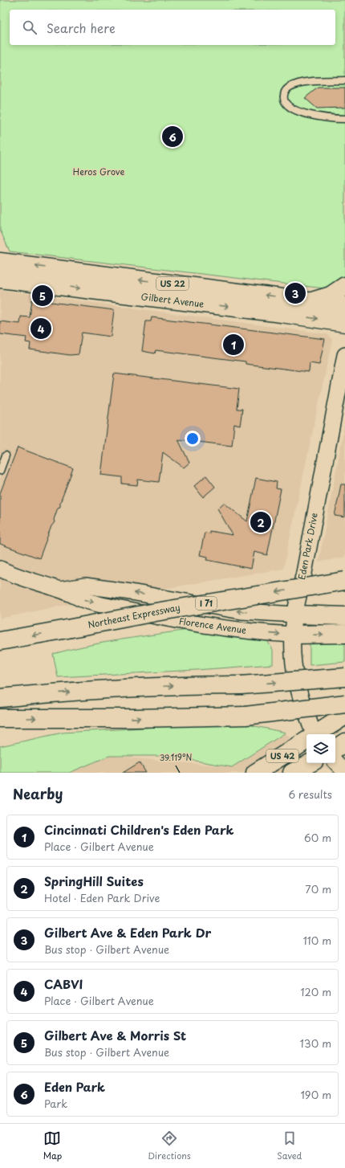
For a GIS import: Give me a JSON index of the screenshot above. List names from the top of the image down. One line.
{"streets":{"main road":["US 22","Gilbert Avenue","I 71","Northeast Expressway","US 42"],"street":["Eden Park Drive","Florence Avenue"]},"crossings":[["Eden Park Drive","Florence Avenue"]],"parks":["Heros Grove"],"page":{"search":"Search here","pins":["6","3","5","4","1","2"],"heading":["Nearby","6 results"],"list":[{"mark":"1","name":"Cincinnati Children's Eden Park","note":"Place · Gilbert Avenue","value":"60 m"},{"mark":"2","name":"SpringHill Suites","note":"Hotel · Eden Park Drive","value":"70 m"},{"mark":"3","name":"Gilbert Ave & Eden Park Dr","note":"Bus stop · Gilbert Avenue","value":"110 m"},{"mark":"4","name":"CABVI","note":"Place · Gilbert Avenue","value":"120 m"},{"mark":"5","name":"Gilbert Ave & Morris St","note":"Bus stop · Gilbert Avenue","value":"130 m"},{"mark":"6","name":"Eden Park","note":"Park","value":"190 m"}],"nav":["Map","Directions","Saved"]},"coordinates":["39.119°N"]}
